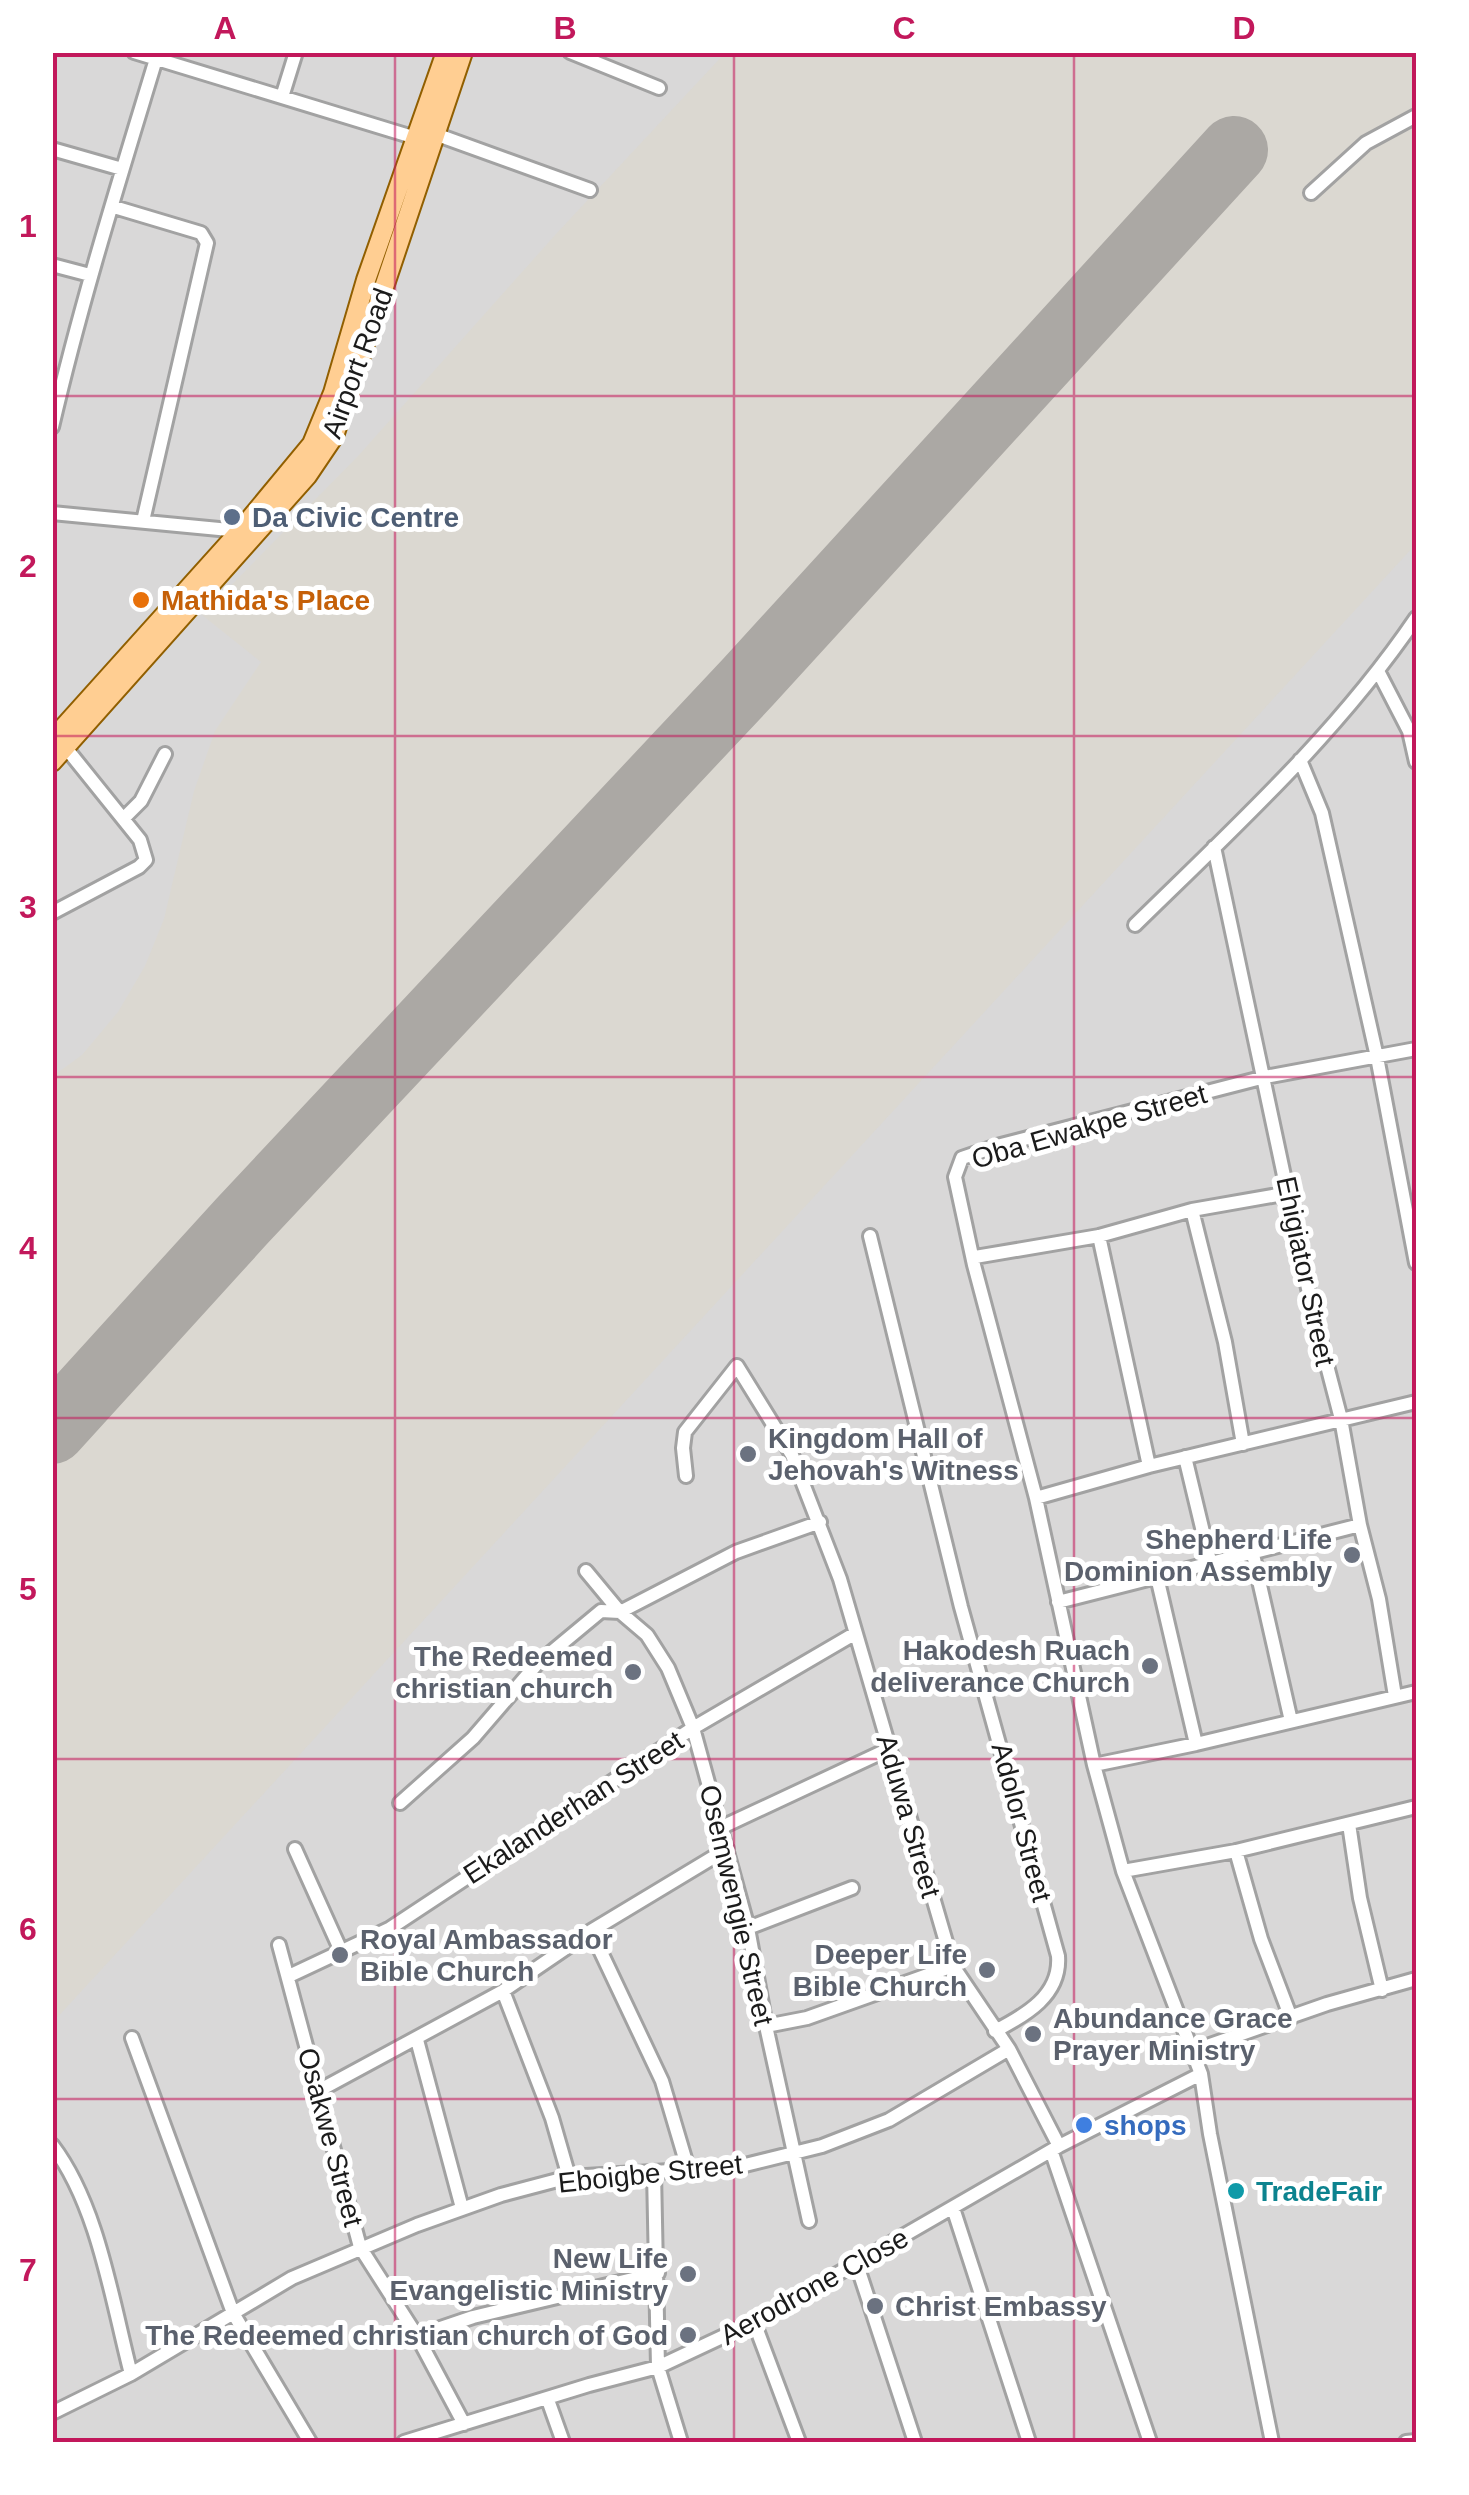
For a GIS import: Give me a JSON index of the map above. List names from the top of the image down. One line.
{"streets":{"main road":["Airport Road"],"street":["Oba Ewakpe Street","Ehigiator Street","Ekalanderhan Street","Aduwa Street","Adolor Street","Osemwengie Street","Osakwe Street","Eboigbe Street","Aerodrone Close"]},"crossings":[["Oba Ewakpe Street","Ehigiator Street"],["Oba Ewakpe Street","Aerodrone Close"],["Ekalanderhan Street","Aduwa Street"],["Ekalanderhan Street","Osemwengie Street"],["Ekalanderhan Street","Osakwe Street"],["Aduwa Street","Adolor Street"],["Aduwa Street","Eboigbe Street"],["Aduwa Street","Aerodrone Close"],["Osemwengie Street","Eboigbe Street"],["Osakwe Street","Eboigbe Street"],["Osakwe Street","Aerodrone Close"]],"places":["Da Civic Centre","Mathida's Place","Kingdom Hall of Jehovah's Witness","Shepherd Life Dominion Assembly","Hakodesh Ruach deliverance Church","The Redeemed christian church","Royal Ambassador Bible Church","Deeper Life Bible Church","Abundance Grace Prayer Ministry","shops","TradeFair","New Life Evangelistic Ministry","Christ Embassy","The Redeemed christian church of God"],"grid":{"columns":["A","B","C","D"],"rows":["1","2","3","4","5","6","7"]}}
